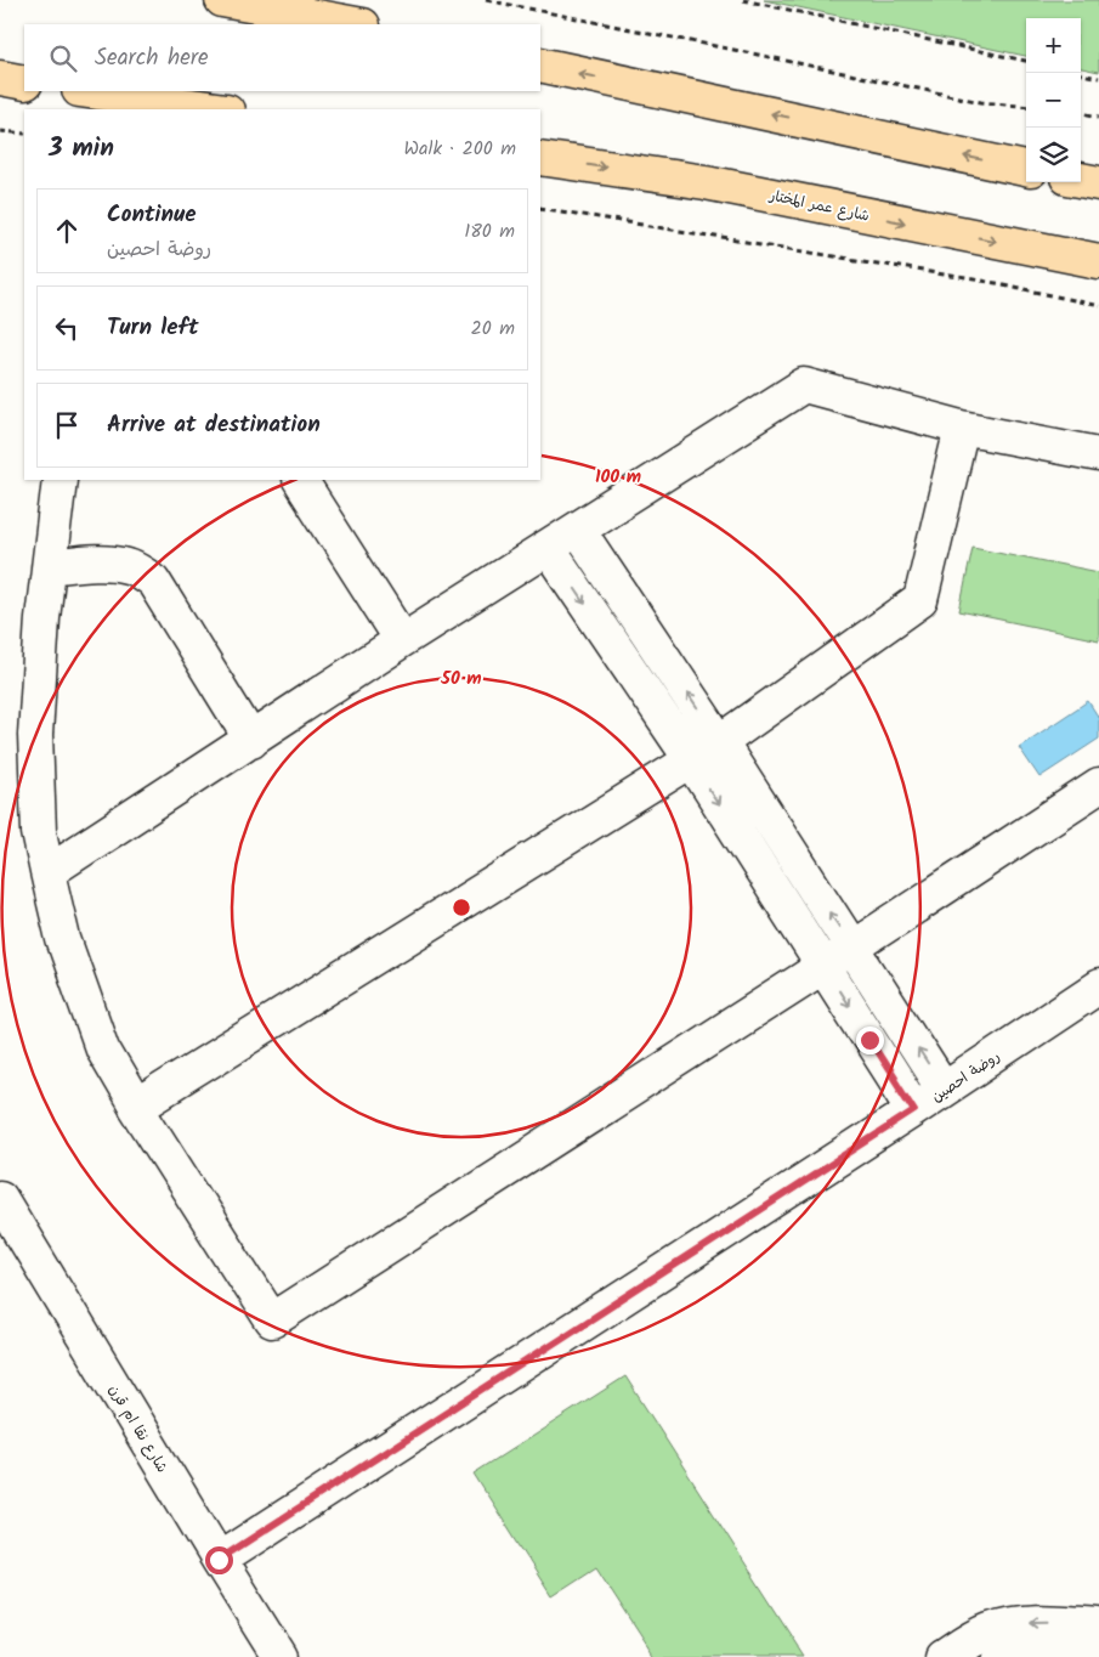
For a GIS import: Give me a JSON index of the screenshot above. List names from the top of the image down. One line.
{"streets":{"main road":["شارع عمر المختار"],"street":["روضة احصين","شارع نقا ام قرن"]},"crossings":[["روضة احصين","شارع نقا ام قرن"]],"page":{"map_buttons":["+","−"],"search":"Search here","heading":["3 min","Walk · 200 m"],"list":[["Continue","روضة احصين","180 m"],["Turn left","20 m"],"Arrive at destination"]},"rings":["100 m","50 m"]}
